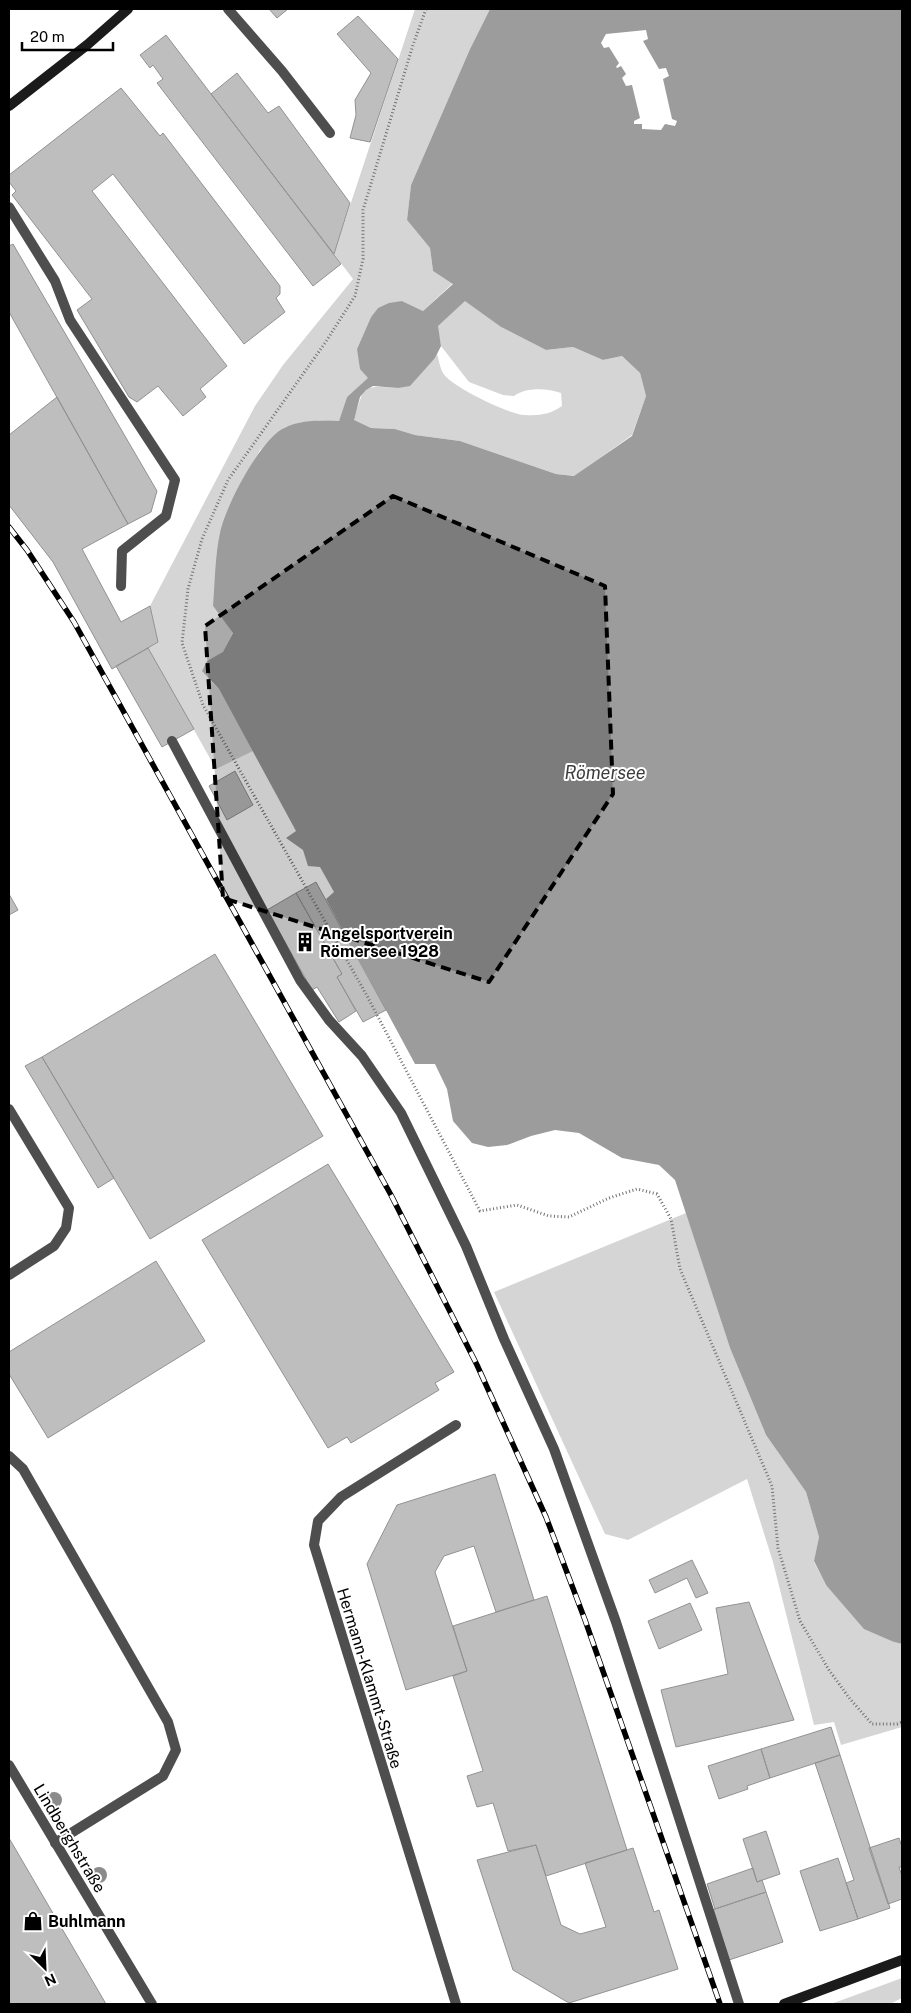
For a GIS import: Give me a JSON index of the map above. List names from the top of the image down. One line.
{"streets":{"street":["Hermann-Klammt-Straße","Lindberghstraße"]},"water":["Römersee"],"places":{"building":["Angelsportverein Römersee 1928"],"shop":["Buhlmann"]},"scale_bar":"20 m","north":"bottom right"}
